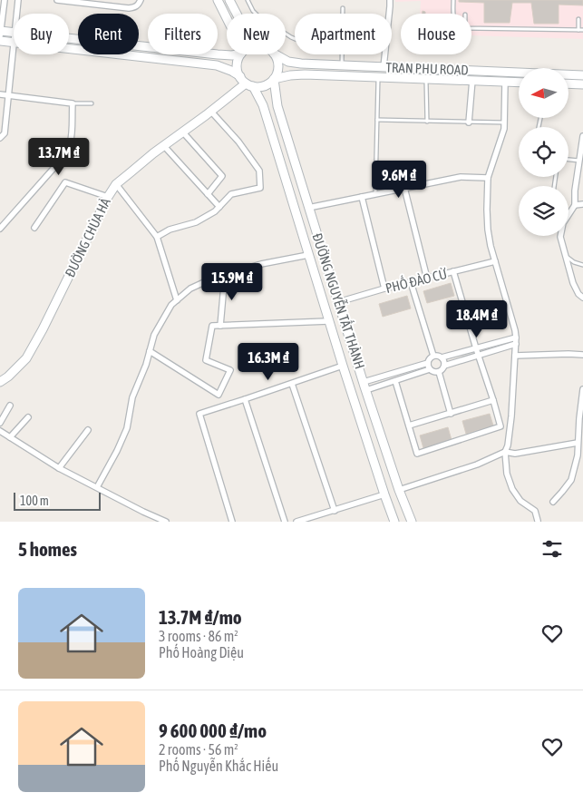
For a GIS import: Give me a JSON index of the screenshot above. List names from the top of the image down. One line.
{"streets":{"main road":["TRAN PHU ROAD","ĐƯỜNG CHÙA HÀ","ĐƯỜNG NGUYỄN TẤT THÀNH"],"street":["PHỐ ĐÀO CỪ"]},"crossings":[["TRAN PHU ROAD","ĐƯỜNG NGUYỄN TẤT THÀNH"],["ĐƯỜNG CHÙA HÀ","ĐƯỜNG NGUYỄN TẤT THÀNH"],["PHỐ ĐÀO CỪ","ĐƯỜNG NGUYỄN TẤT THÀNH"]],"scale_bar":"100 m","north":"left","page":{"chip":["Buy","Rent","Filters","New","Apartment","House"],"price":["13.7M ₫","9.6M ₫","15.9M ₫","18.4M ₫","16.3M ₫"],"scale":"100 m","heading":"5 homes","list":[{"name":"13.7M ₫/mo","note":"3 rooms · 86 m² · Phố Hoàng Diệu"},{"name":"9 600 000 ₫/mo","note":"2 rooms · 56 m² · Phố Nguyễn Khắc Hiếu"}]}}
